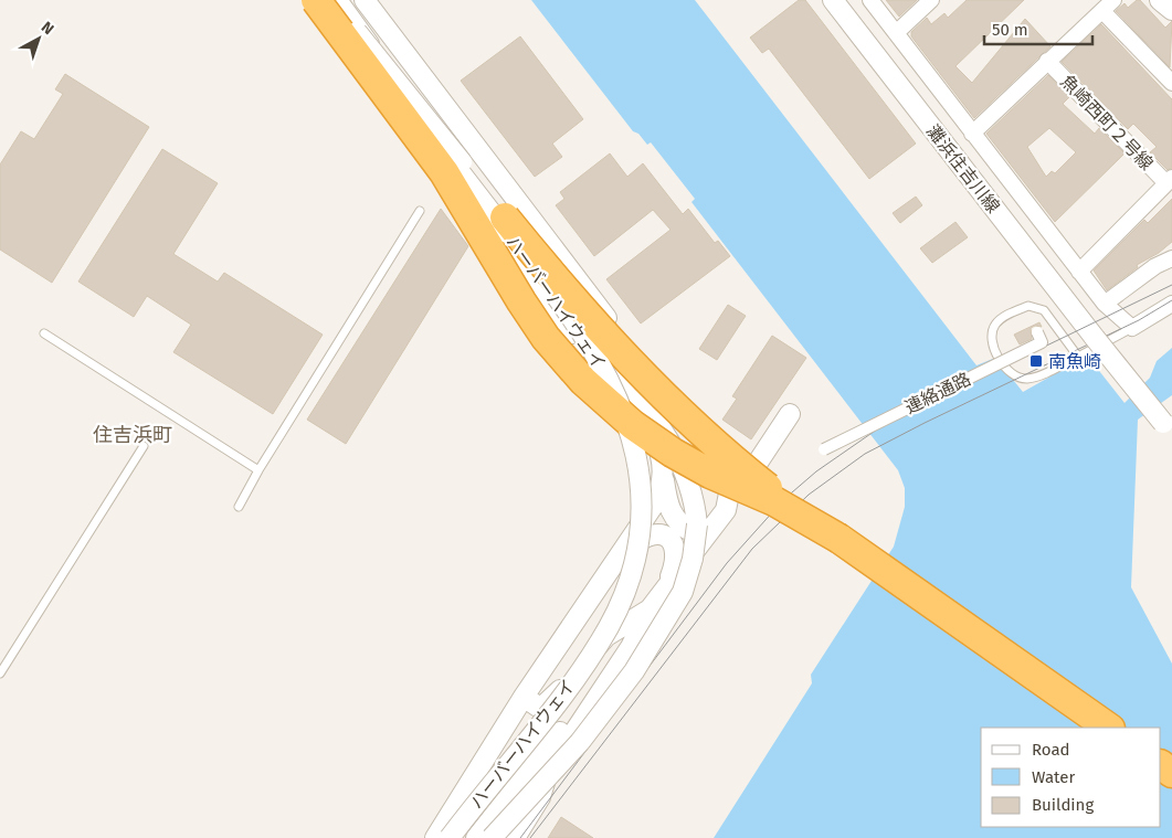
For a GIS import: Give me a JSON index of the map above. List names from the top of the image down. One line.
{"streets":{"street":["魚崎西町２号線","灘浜住吉川線","ハーバーハイウェイ","連絡通路"]},"districts":["住吉浜町"],"places":{"transit":["南魚崎"]},"legend":["Road","Water","Building"],"scale_bar":"50 m","north":"top right"}
